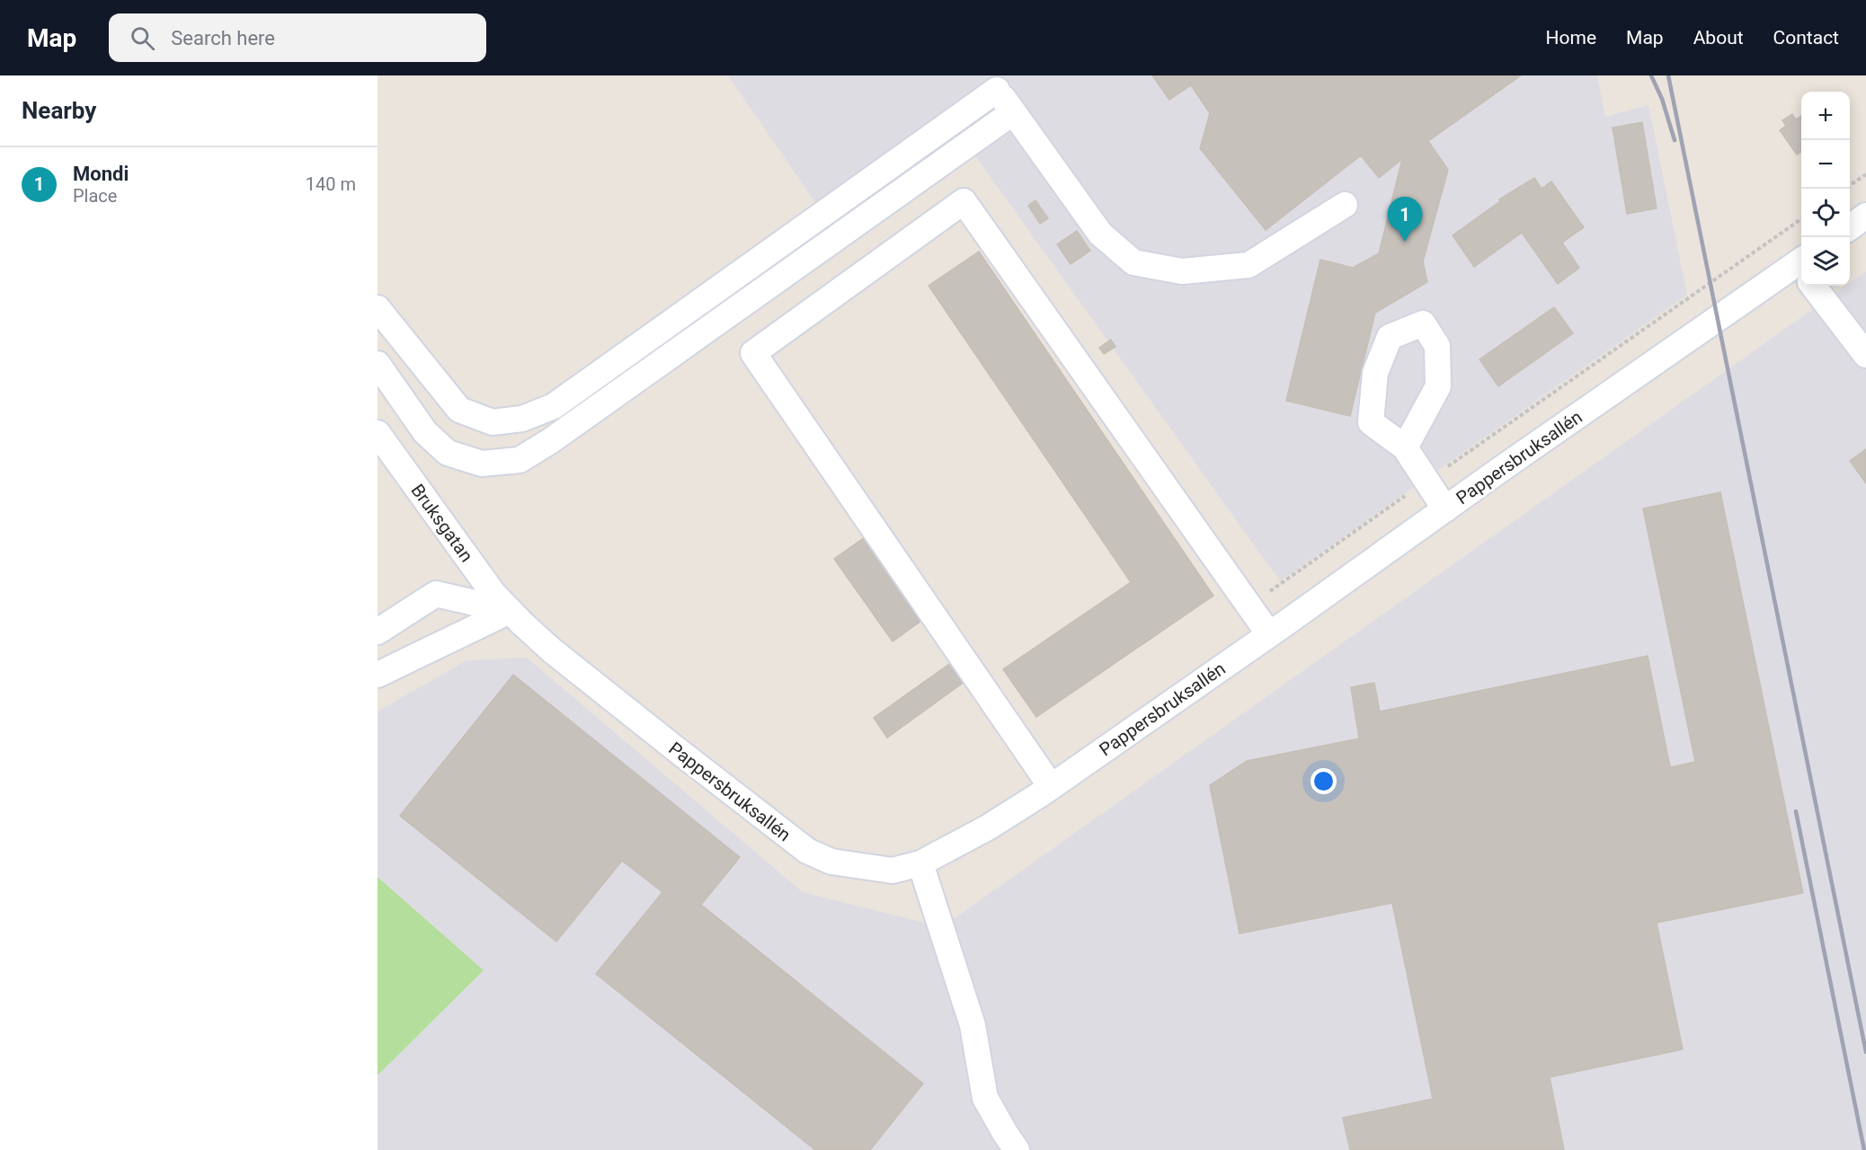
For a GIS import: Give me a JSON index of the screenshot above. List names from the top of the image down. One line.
{"streets":{"street":["Pappersbruksallén","Bruksgatan"]},"crossings":[["Pappersbruksallén","Bruksgatan"]],"page":{"header":"Map","search":"Search here","nav":["Home","Map","About","Contact"],"heading":"Nearby","map_buttons":["+","−"],"list":[{"mark":"1","name":"Mondi","note":"Place","value":"140 m"}],"pins":"1"}}
